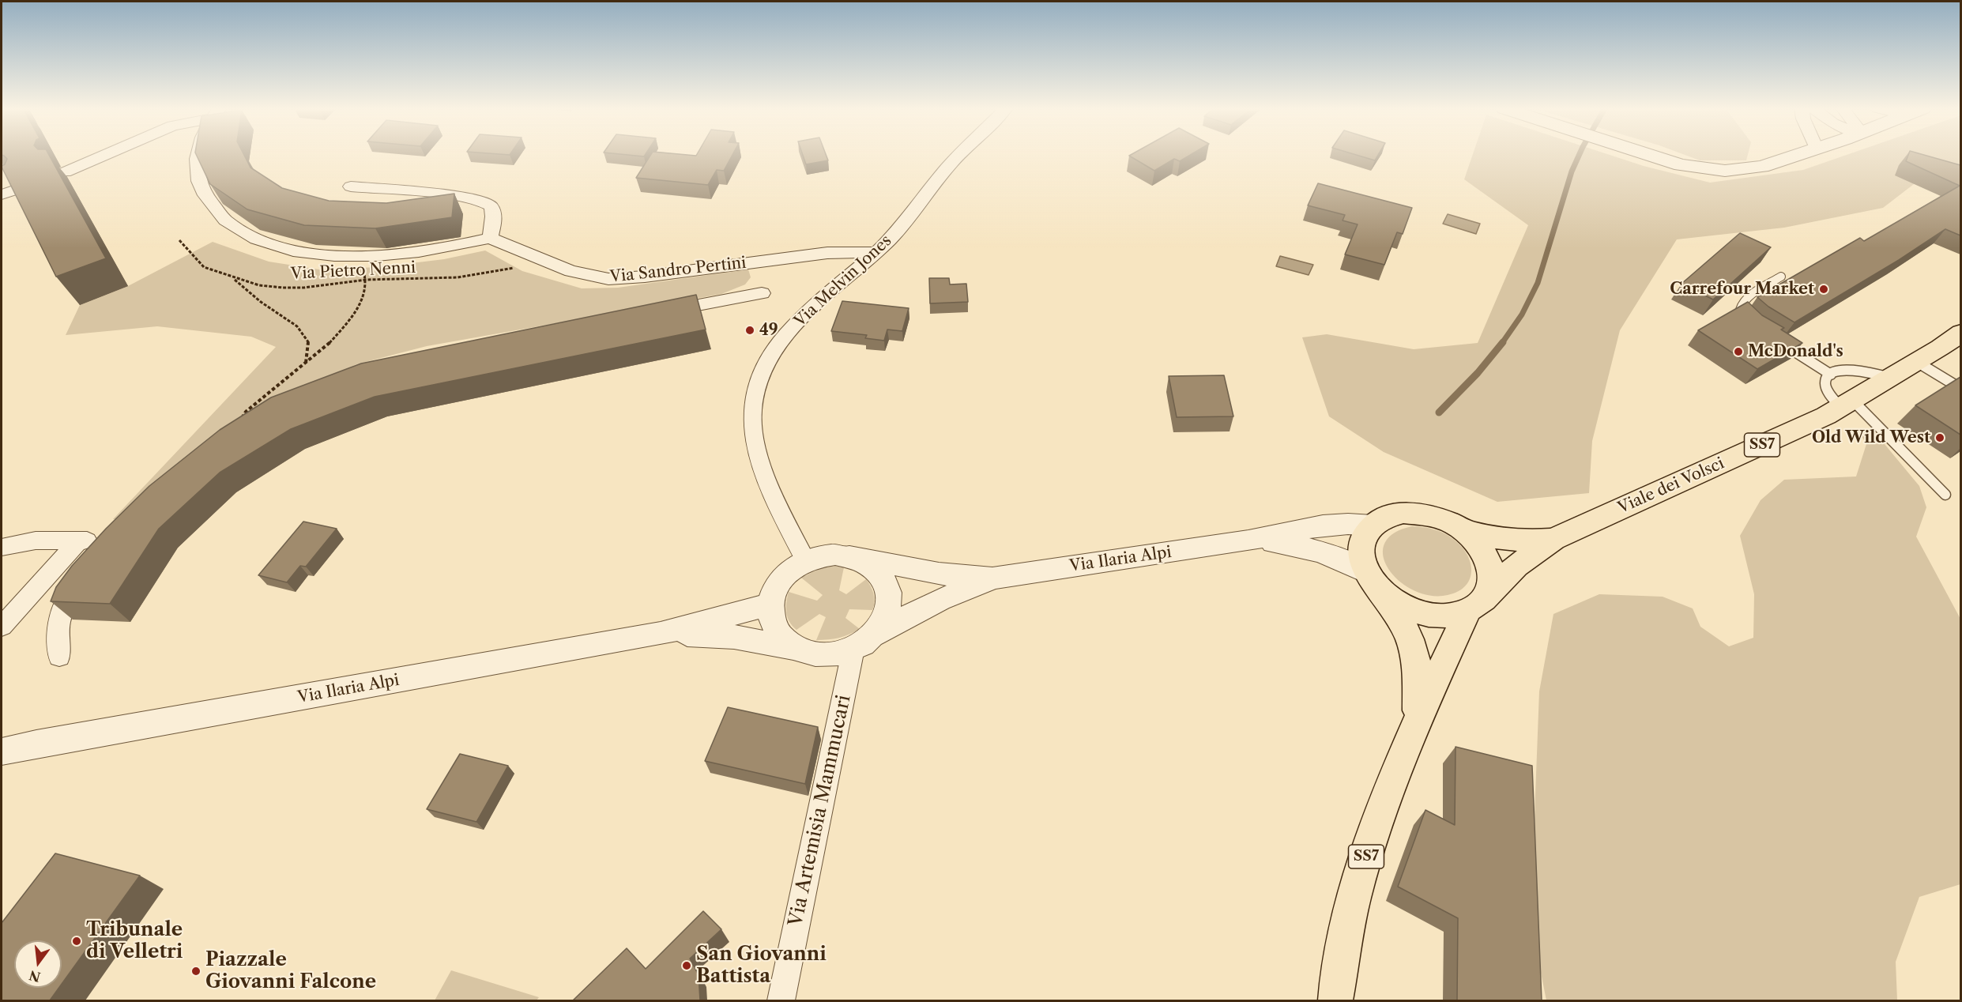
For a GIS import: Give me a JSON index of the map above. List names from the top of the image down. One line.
{"streets":{"main road":["SS7","Viale dei Volsci"],"street":["Via Sandro Pertini","Via Melvin Jones","Via Ilaria Alpi","Via Artemisia Mammucari"],"path":["Via Pietro Nenni"]},"crossings":[["Via Sandro Pertini","Via Pietro Nenni"],["Via Sandro Pertini","Via Melvin Jones"],["Via Melvin Jones","Via Ilaria Alpi"],["Via Melvin Jones","Via Artemisia Mammucari"],["SS7","Viale dei Volsci"],["Via Ilaria Alpi","Via Artemisia Mammucari"]],"places":["Carrefour Market","49","McDonald's","Old Wild West","Tribunale di Velletri","San Giovanni Battista","Piazzale Giovanni Falcone"],"north":"bottom"}
